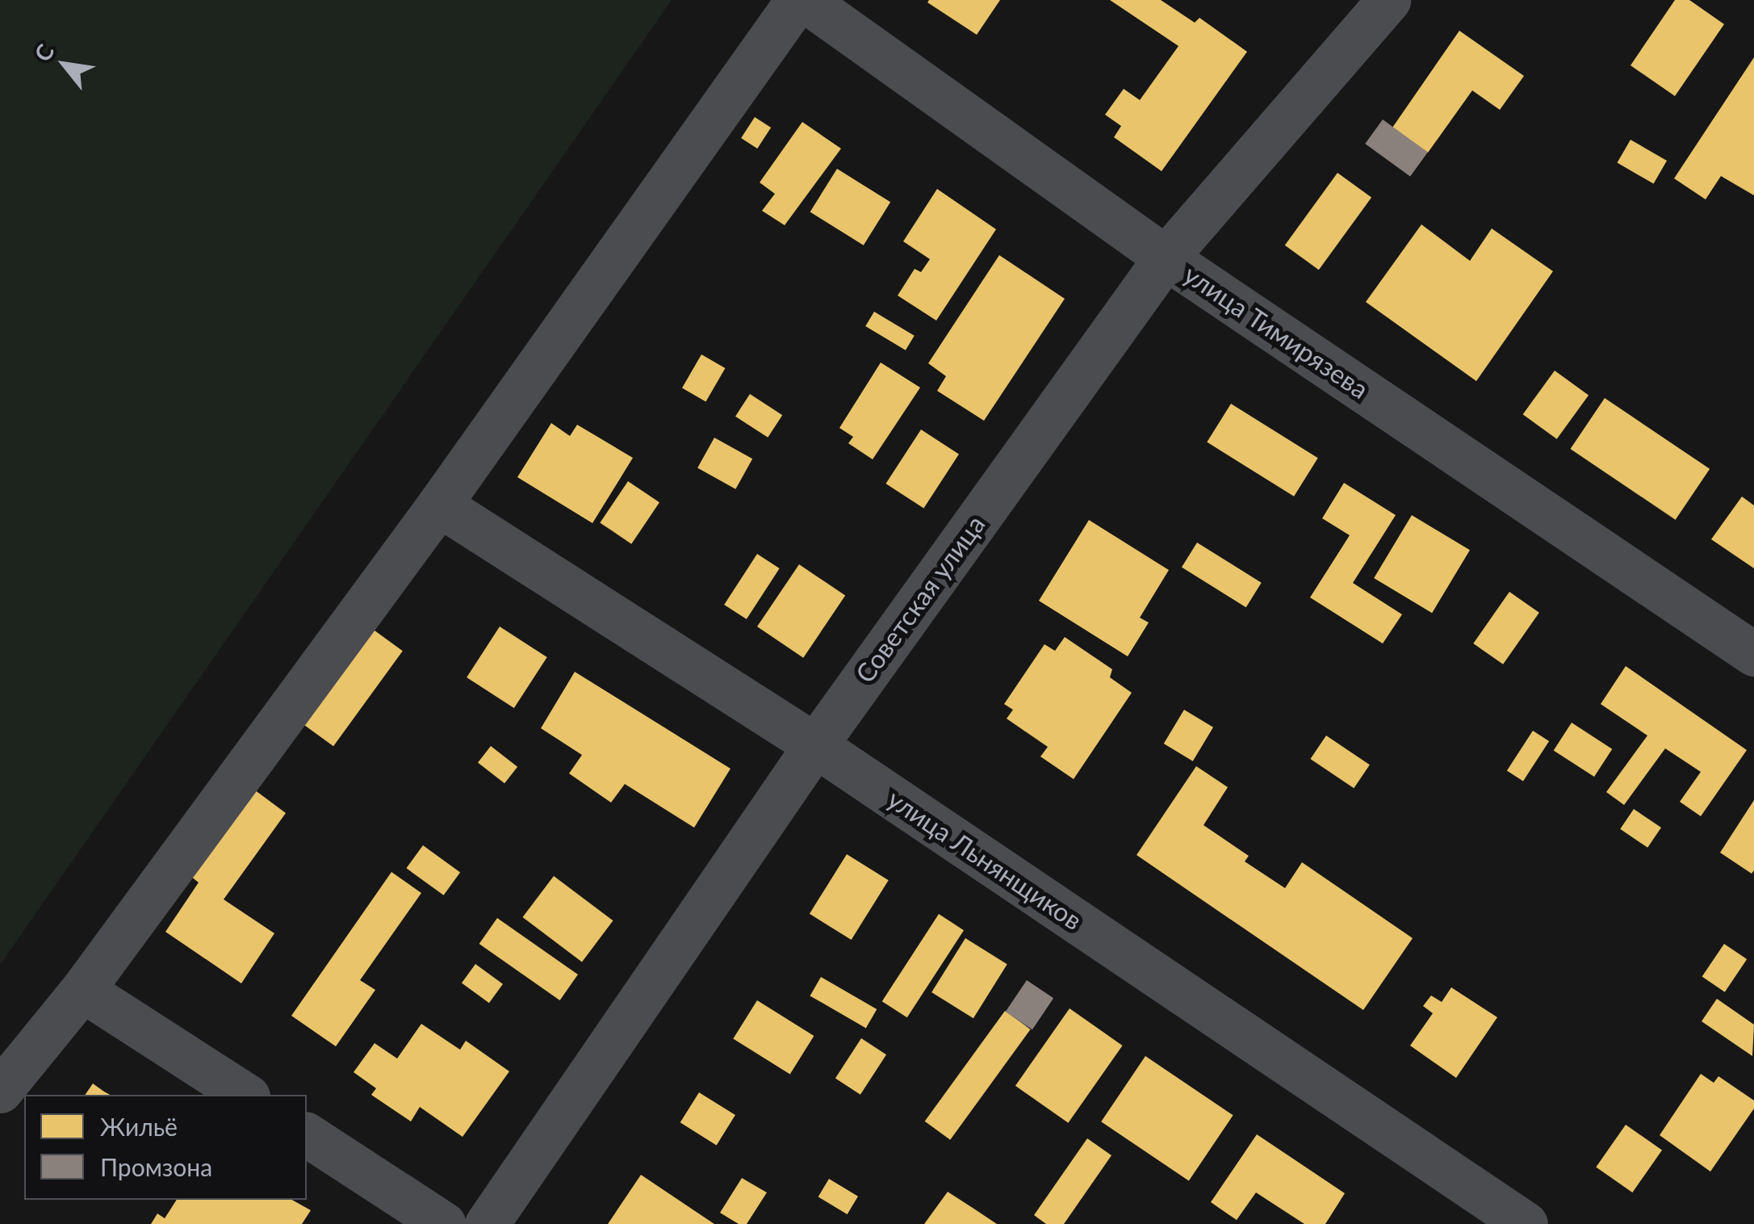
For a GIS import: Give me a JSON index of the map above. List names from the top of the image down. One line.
{"streets":{"street":["улица Тимирязева","Советская улица","улица Льнянщиков"]},"crossings":[["улица Тимирязева","Советская улица"],["Советская улица","улица Льнянщиков"]],"legend":["Жильё","Промзона"],"north":"top left"}
